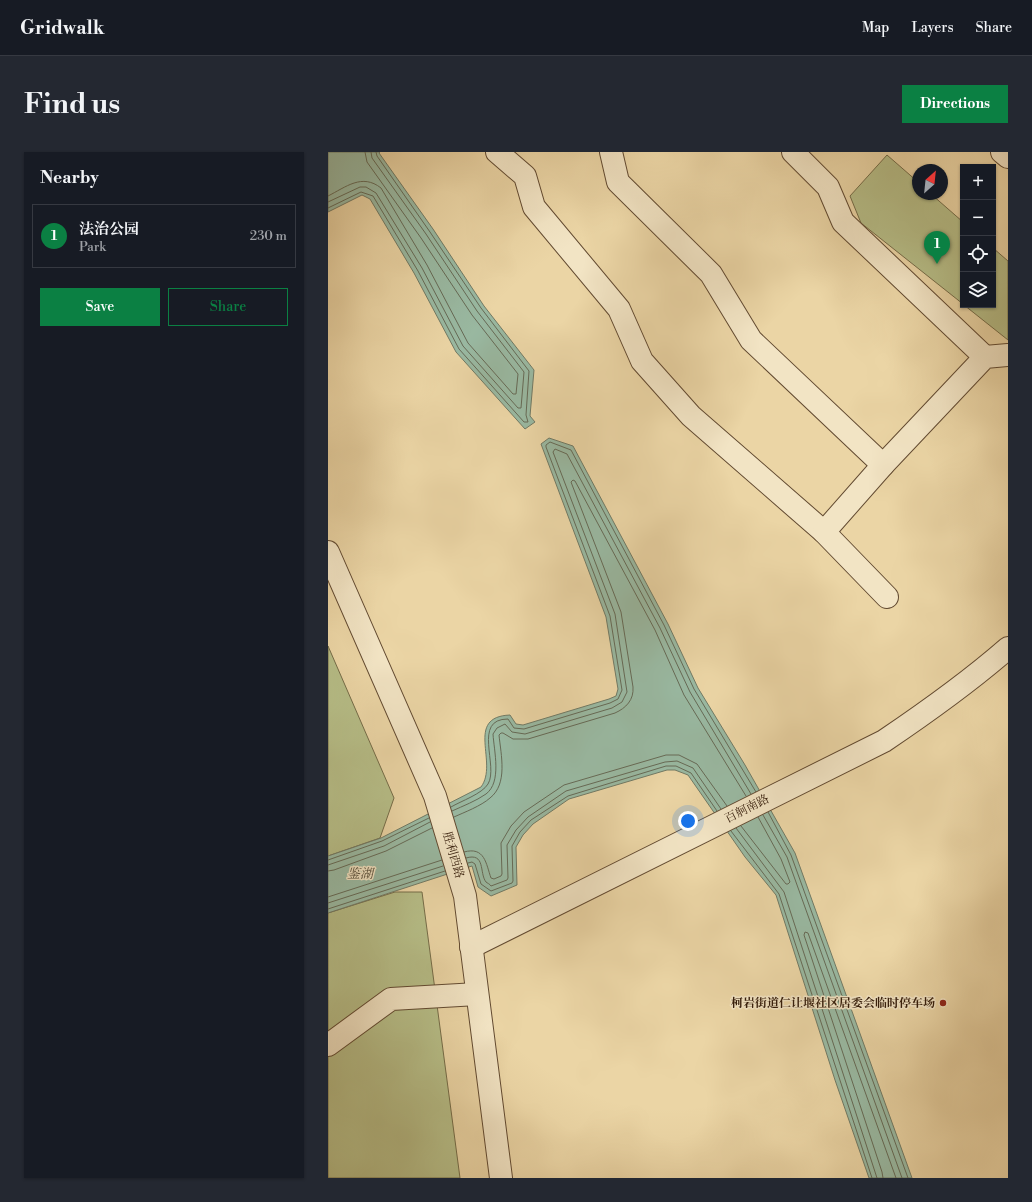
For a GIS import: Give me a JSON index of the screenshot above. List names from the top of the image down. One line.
{"streets":{"street":["百舸南路","胜利西路"]},"crossings":[["百舸南路","胜利西路"]],"water":["鉴湖"],"places":["柯岩街道仁让堰社区居委会临时停车场"],"north":"top right","page":{"header":"Gridwalk","nav":["Map","Layers","Share"],"buttons":["Directions",["Save","Share"]],"title":"Find us","heading":"Nearby","map_buttons":["+","−"],"list":[{"mark":"1","name":"法治公园","note":"Park","value":"230 m"}],"pins":"1"}}
